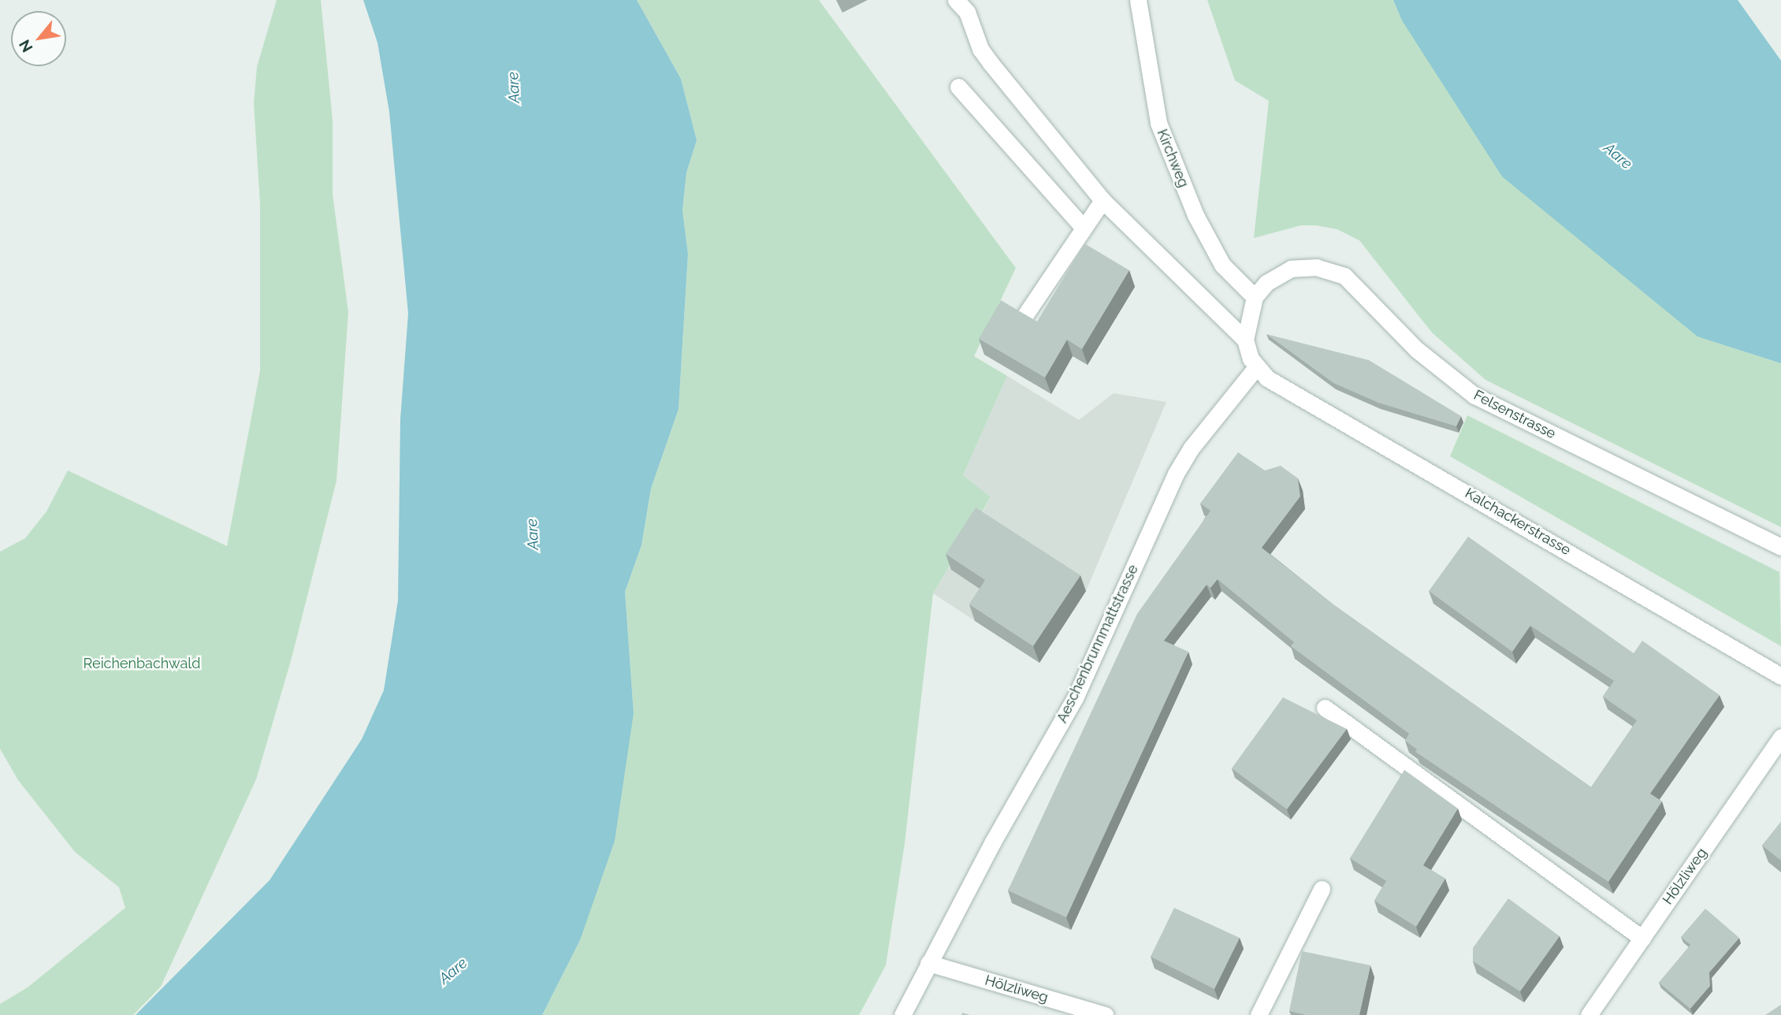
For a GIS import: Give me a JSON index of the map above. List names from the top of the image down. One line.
{"streets":{"street":["Kirchweg","Felsenstrasse","Kalchackerstrasse","Aeschenbrunnmattstrasse","Hölzliweg"]},"crossings":[["Kirchweg","Felsenstrasse"],["Kalchackerstrasse","Aeschenbrunnmattstrasse"],["Aeschenbrunnmattstrasse","Hölzliweg"]],"water":["Aare"],"parks":["Reichenbachwald"],"north":"bottom left"}
